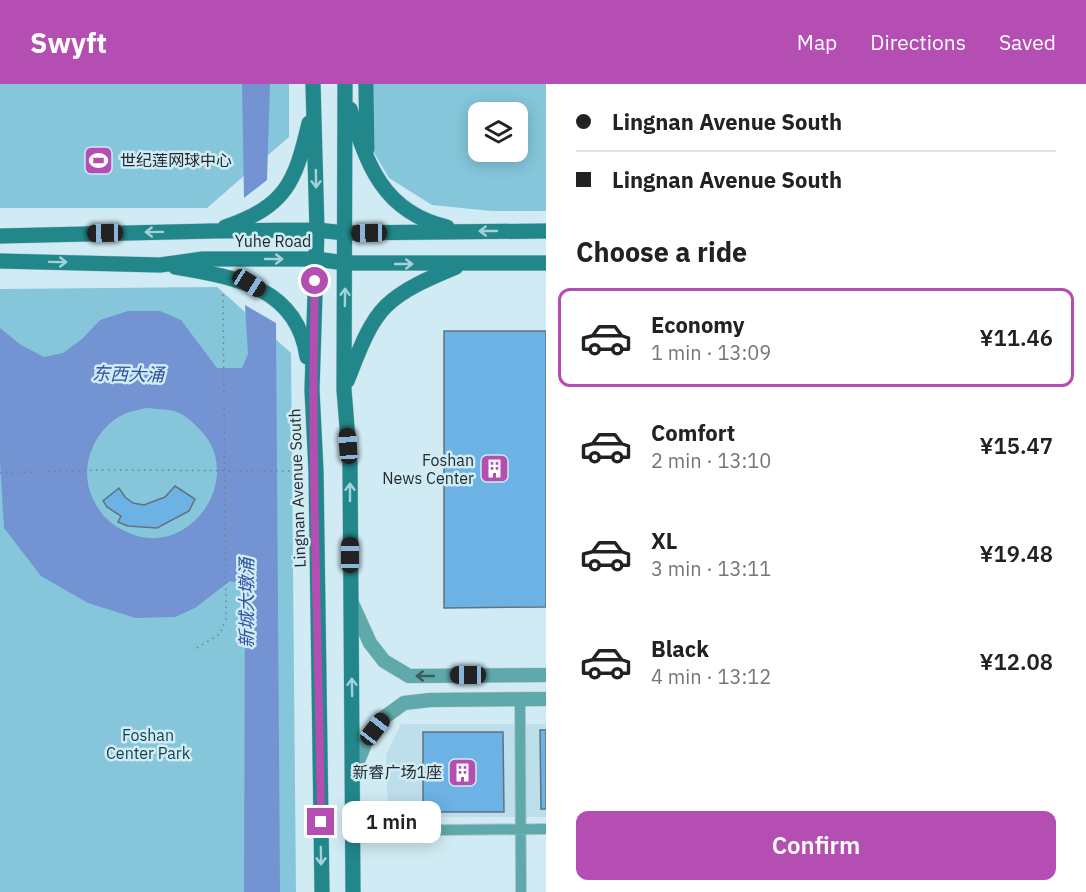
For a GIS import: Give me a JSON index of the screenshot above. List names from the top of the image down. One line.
{"streets":{"main road":["Yuhe Road","Lingnan Avenue South"]},"crossings":[["Yuhe Road","Lingnan Avenue South"]],"water":["东西大涌","新城大墩涌"],"parks":["Foshan Center Park"],"places":{"sports":["世纪莲网球中心"],"building":["Foshan News Center","新睿广场1座"]},"page":{"header":"Swyft","nav":["Map","Directions","Saved"],"banner":["Lingnan Avenue South","Lingnan Avenue South"],"heading":"Choose a ride","list":[{"name":"Economy","note":"1 min · 13:09","value":"¥11.46"},{"name":"Comfort","note":"2 min · 13:10","value":"¥15.47"},{"name":"XL","note":"3 min · 13:11","value":"¥19.48"},{"name":"Black","note":"4 min · 13:12","value":"¥12.08"}],"buttons":"Confirm","bubble":"1 min"}}
